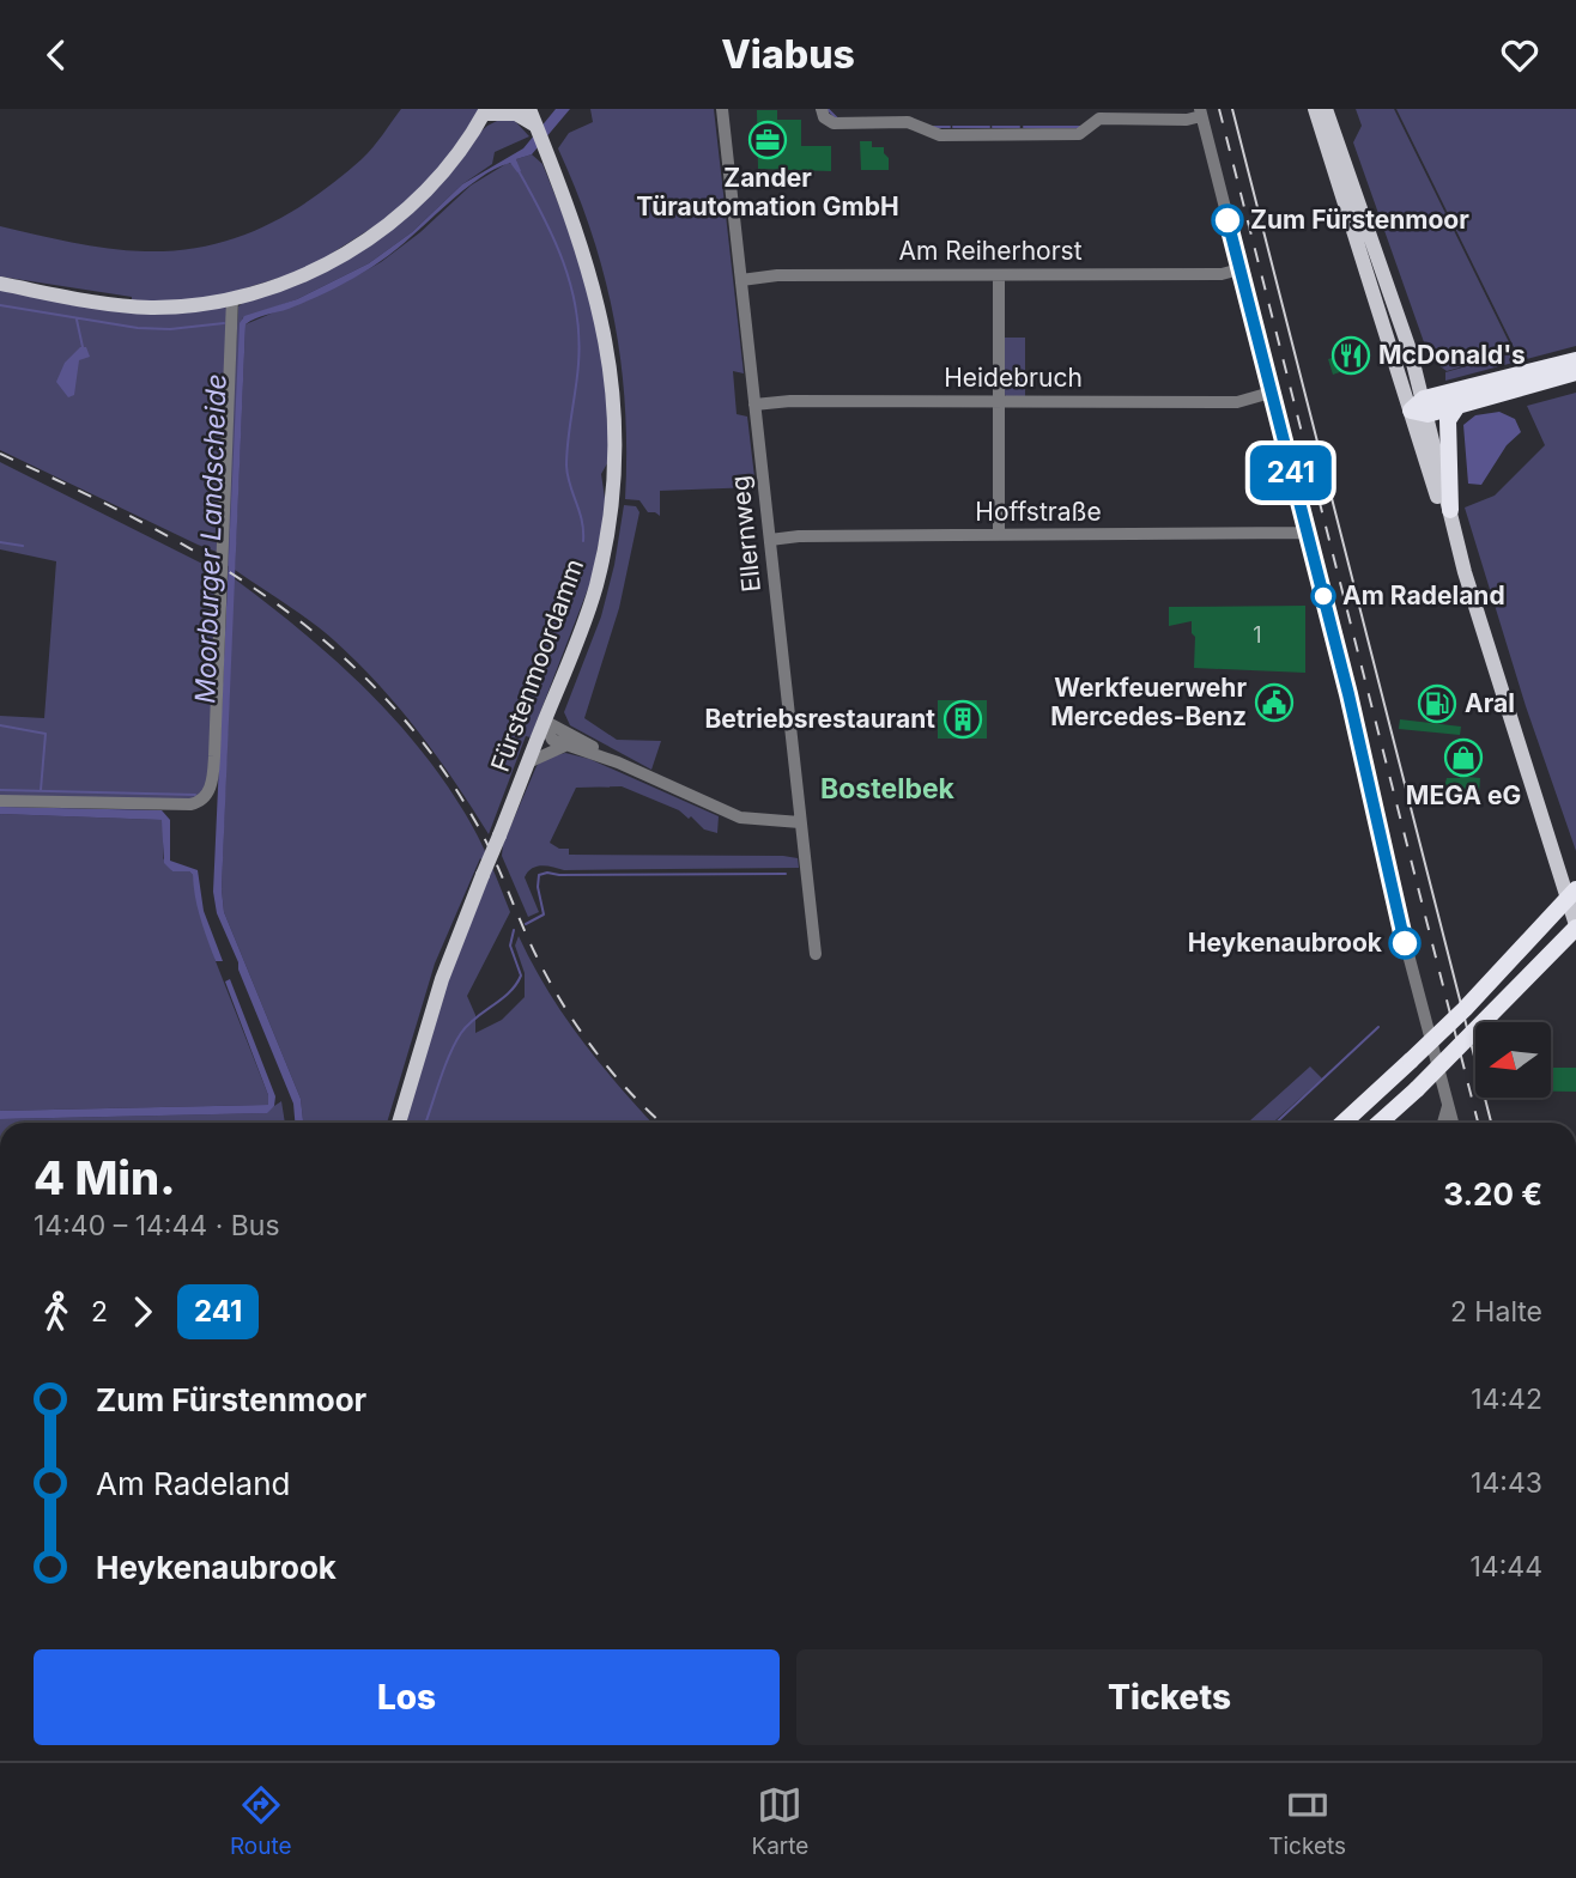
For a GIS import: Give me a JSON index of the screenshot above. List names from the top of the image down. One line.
{"streets":{"main road":["Fürstenmoordamm"],"street":["Am Reiherhorst","Heidebruch","Hoffstraße","Ellernweg"]},"crossings":[["Am Reiherhorst","Ellernweg"],["Heidebruch","Ellernweg"],["Hoffstraße","Ellernweg"]],"districts":["Bostelbek"],"water":["Moorburger Landscheide"],"places":{"office":["Zander Türautomation GmbH"],"other":["Zum Fürstenmoor","Am Radeland","Heykenaubrook"],"restaurant":["McDonald's"],"public building":["Werkfeuerwehr Mercedes-Benz"],"fuel station":["Aral"],"building":["Betriebsrestaurant"],"shop":["MEGA eG"]},"lines":["bus line 241"],"house_numbers":["1"],"north":"left","page":{"header":"Viabus","on_map":"241","heading":["4 Min.","14:40 – 14:44 · Bus","3.20 €"],"legs":["2","241","2 Halte"],"list":[{"name":"Zum Fürstenmoor","value":"14:42"},{"name":"Am Radeland","value":"14:43"},{"name":"Heykenaubrook","value":"14:44"}],"buttons":["Los","Tickets"],"tabs":["Route","Karte","Tickets"]}}
